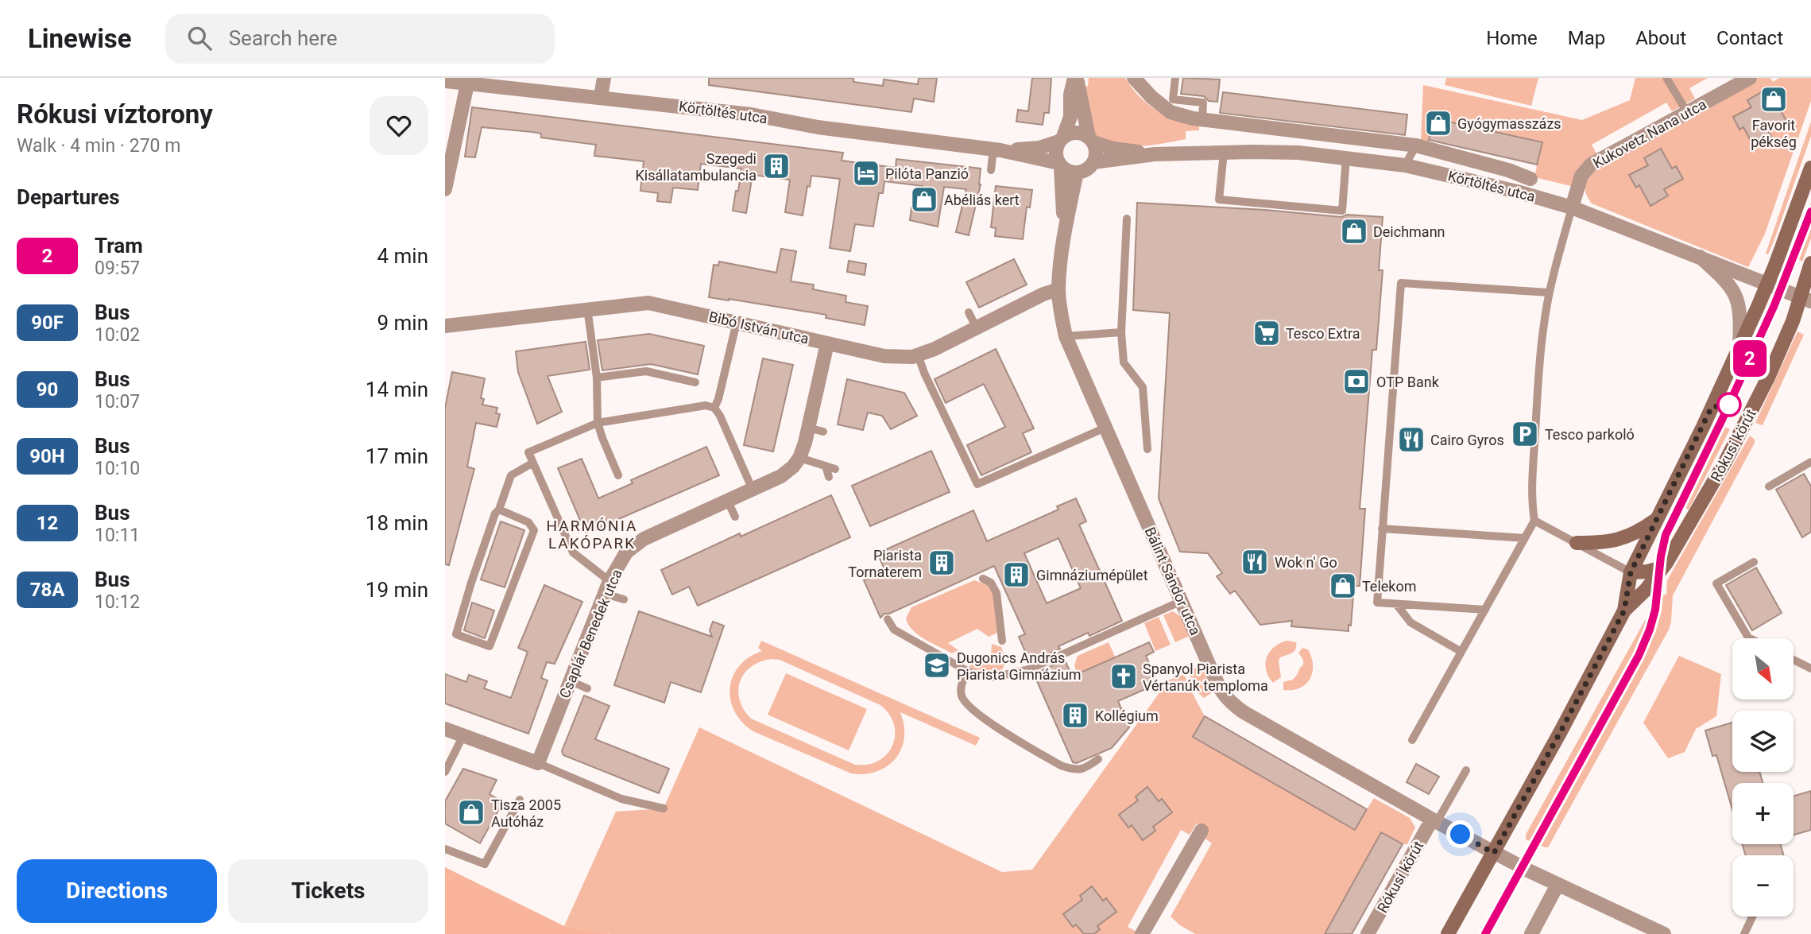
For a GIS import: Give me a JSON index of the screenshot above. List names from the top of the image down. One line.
{"streets":{"main road":["Rókusi körút"],"street":["Körtöltés utca","Kukovetz Nana utca","Bibó István utca","Bálint Sándor utca","Csaplár Benedek utca"]},"crossings":[["Körtöltés utca","Kukovetz Nana utca"],["Körtöltés utca","Rókusi körút"],["Körtöltés utca","Bálint Sándor utca"],["Bibó István utca","Bálint Sándor utca"],["Rókusi körút","Bálint Sándor utca"]],"districts":["HARMÓNIA LAKÓPARK"],"places":{"shop":["Favorit pékség","Gyógymasszázs","Abéliás kert","Deichmann","Telekom","Tisza 2005 Autóház"],"building":["Szegedi Kisállatambulancia","Piarista Tornaterem","Gimnáziumépület","Kollégium"],"hotel":["Pilóta Panzió"],"supermarket":["Tesco Extra"],"bank":["OTP Bank"],"parking":["Tesco parkoló"],"restaurant":["Cairo Gyros","Wok n' Go"],"school or university":["Dugonics András Piarista Gimnázium"],"church":["Spanyol Piarista Vértanúk temploma"]},"lines":["tram line 2"],"north":"bottom right","page":{"header":"Linewise","search":"Search here","nav":["Home","Map","About","Contact"],"heading":[["Rókusi víztorony","Walk · 4 min · 270 m"],"Departures"],"on_map":"2","list":[{"mark":"2","name":"Tram","note":"09:57","value":"4 min"},{"mark":"90F","name":"Bus","note":"10:02","value":"9 min"},{"mark":"90","name":"Bus","note":"10:07","value":"14 min"},{"mark":"90H","name":"Bus","note":"10:10","value":"17 min"},{"mark":"12","name":"Bus","note":"10:11","value":"18 min"},{"mark":"78A","name":"Bus","note":"10:12","value":"19 min"}],"map_buttons":["+","−"],"buttons":["Directions","Tickets"]}}
